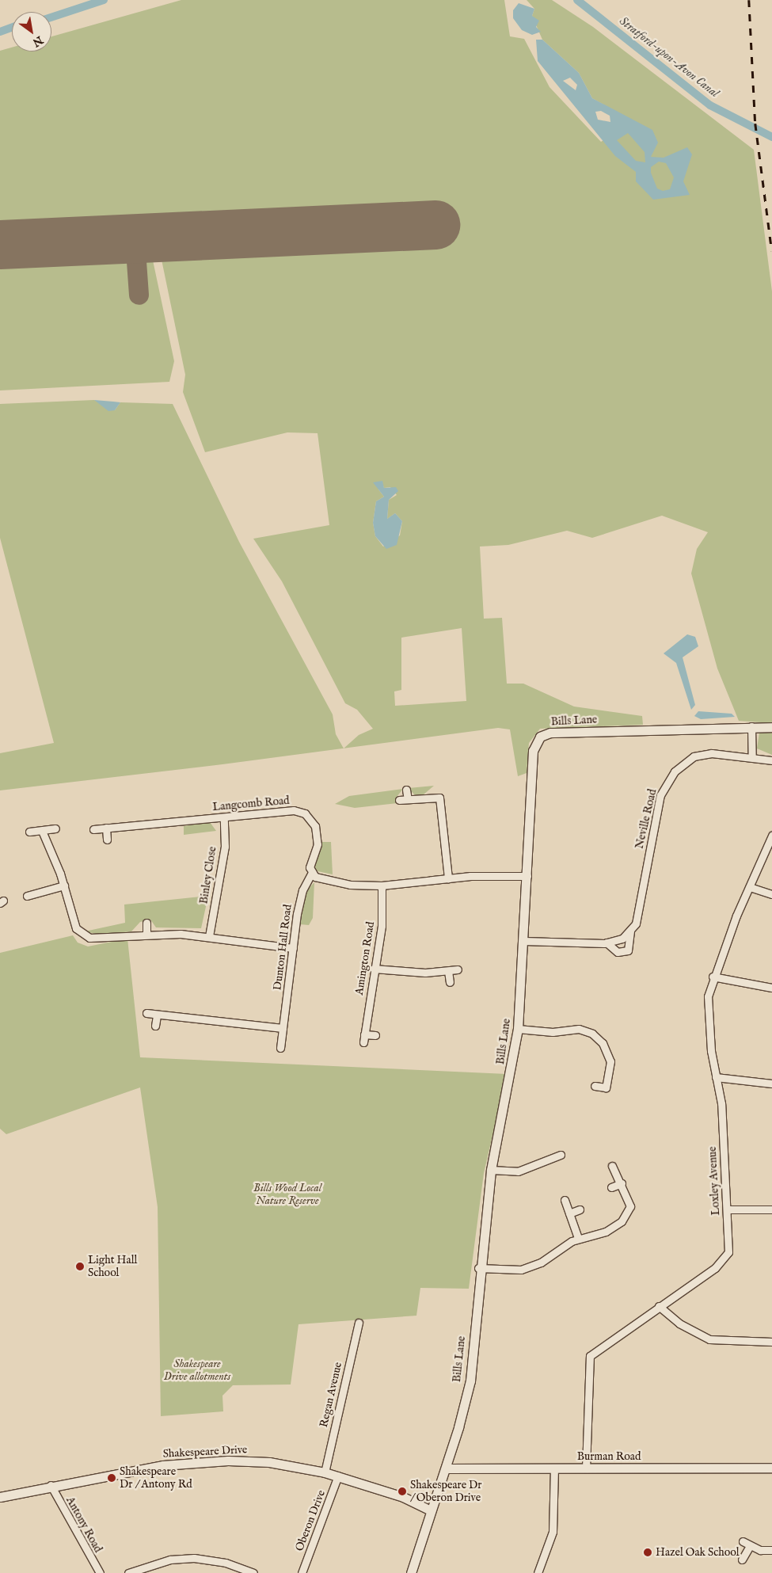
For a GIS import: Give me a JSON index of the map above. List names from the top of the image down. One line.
{"streets":{"street":["Bills Lane","Langcomb Road","Neville Road","Binley Close","Dunton Hall Road","Amington Road","Loxley Avenue","Regan Avenue","Shakespeare Drive","Burman Road","Oberon Drive","Antony Road"]},"crossings":[["Bills Lane","Neville Road"],["Bills Lane","Shakespeare Drive"],["Bills Lane","Burman Road"],["Langcomb Road","Binley Close"],["Langcomb Road","Dunton Hall Road"],["Loxley Avenue","Burman Road"],["Regan Avenue","Shakespeare Drive"],["Shakespeare Drive","Oberon Drive"],["Shakespeare Drive","Antony Road"]],"water":["Stratford-upon-Avon Canal"],"parks":["Bills Wood Local Nature Reserve","Shakespeare Drive allotments"],"places":["Light Hall School","Shakespeare Dr / Antony Rd","Shakespeare Dr / Oberon Drive","Hazel Oak School"],"north":"bottom right"}
